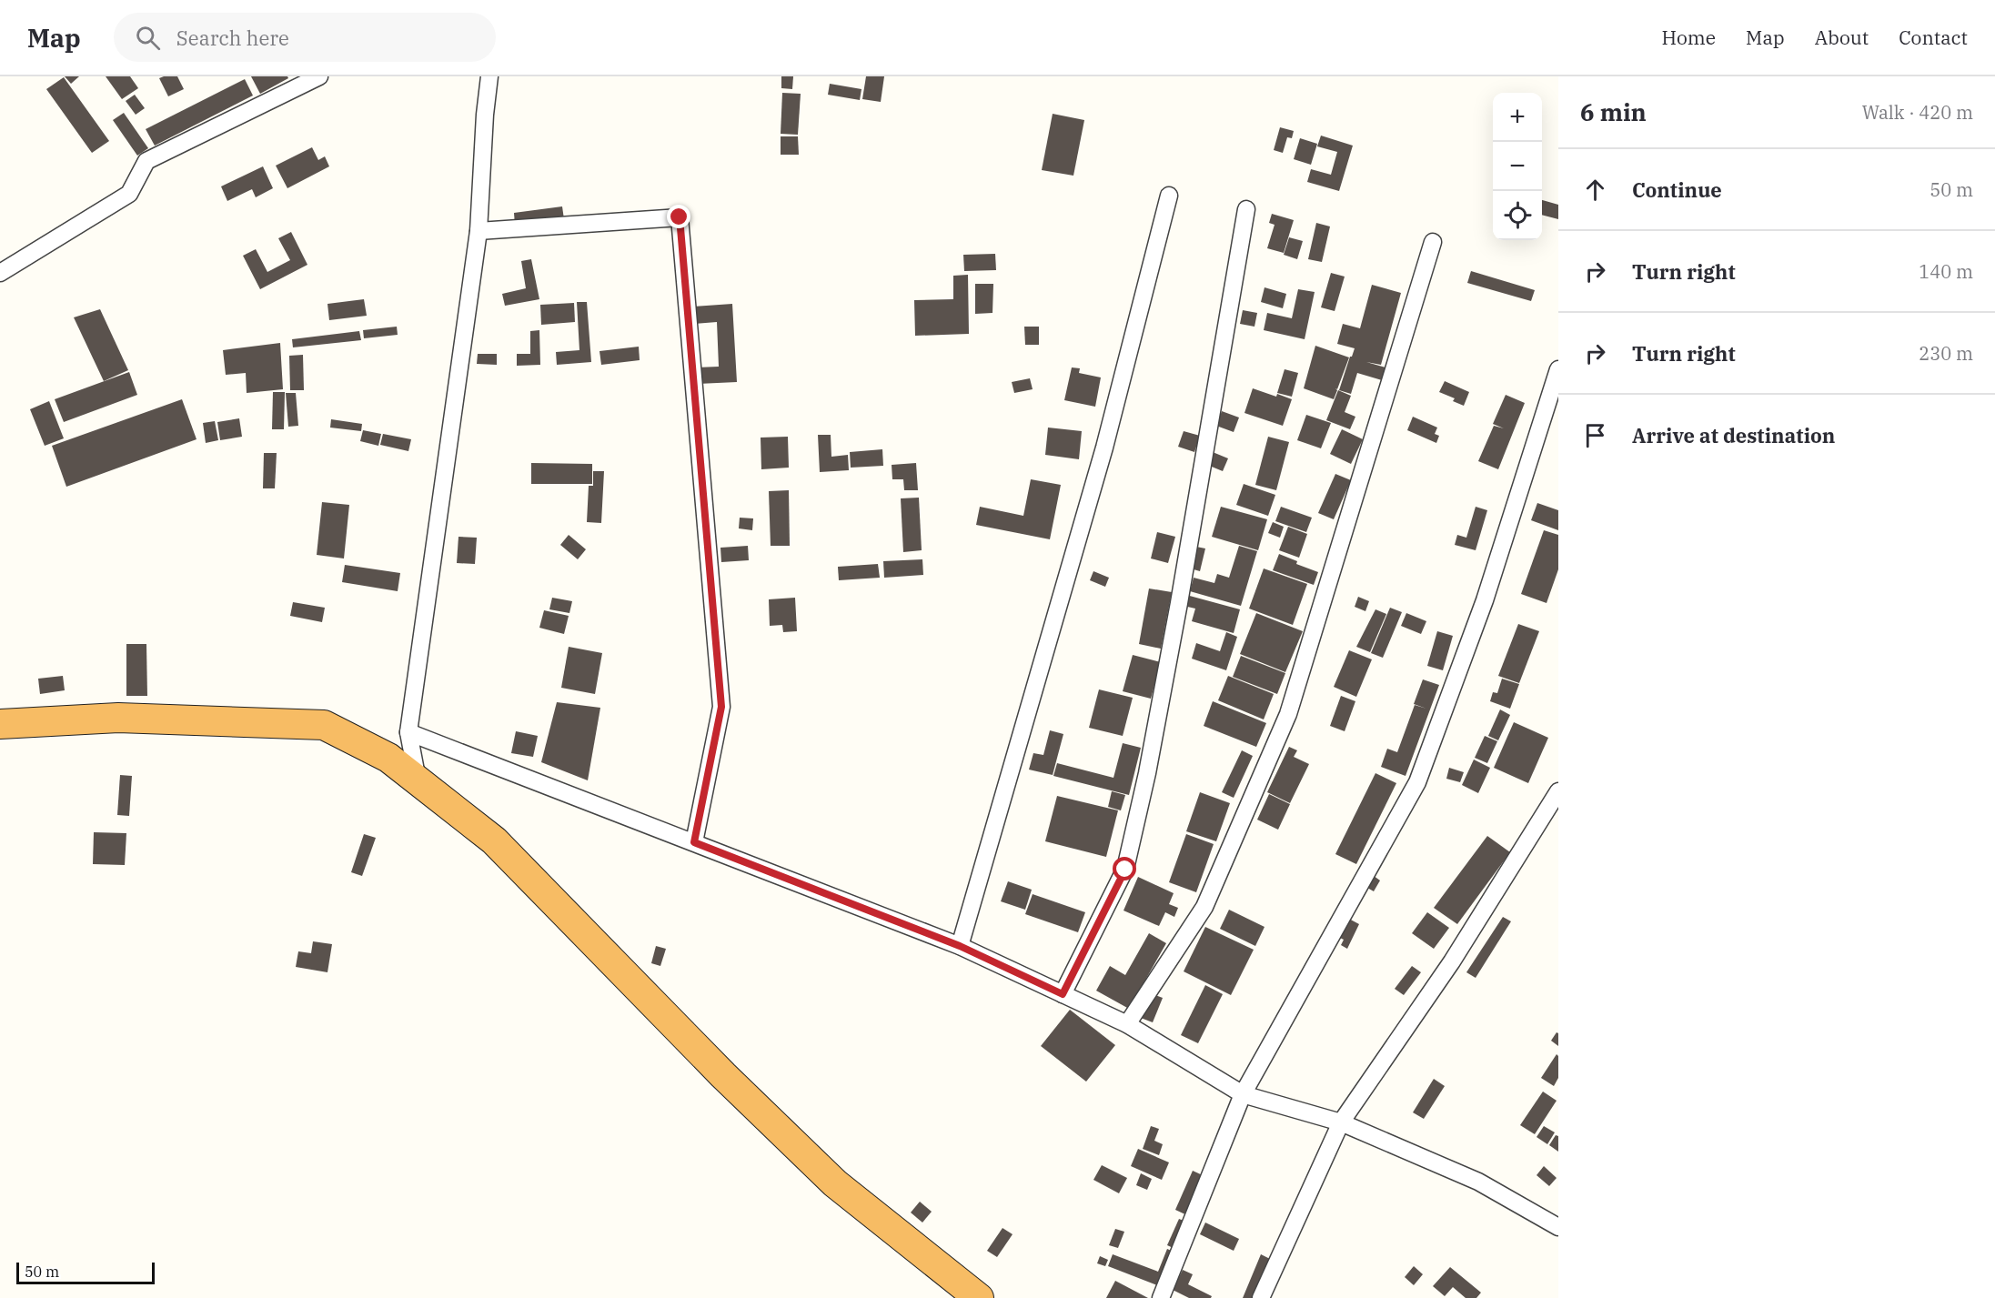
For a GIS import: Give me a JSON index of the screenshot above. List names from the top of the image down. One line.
{"scale_bar":"50 m","page":{"header":"Map","search":"Search here","nav":["Home","Map","About","Contact"],"heading":["6 min","Walk · 420 m"],"map_buttons":["+","−"],"list":[["Continue","50 m"],["Turn right","140 m"],["Turn right","230 m"],"Arrive at destination"],"scale":"50 m"}}
